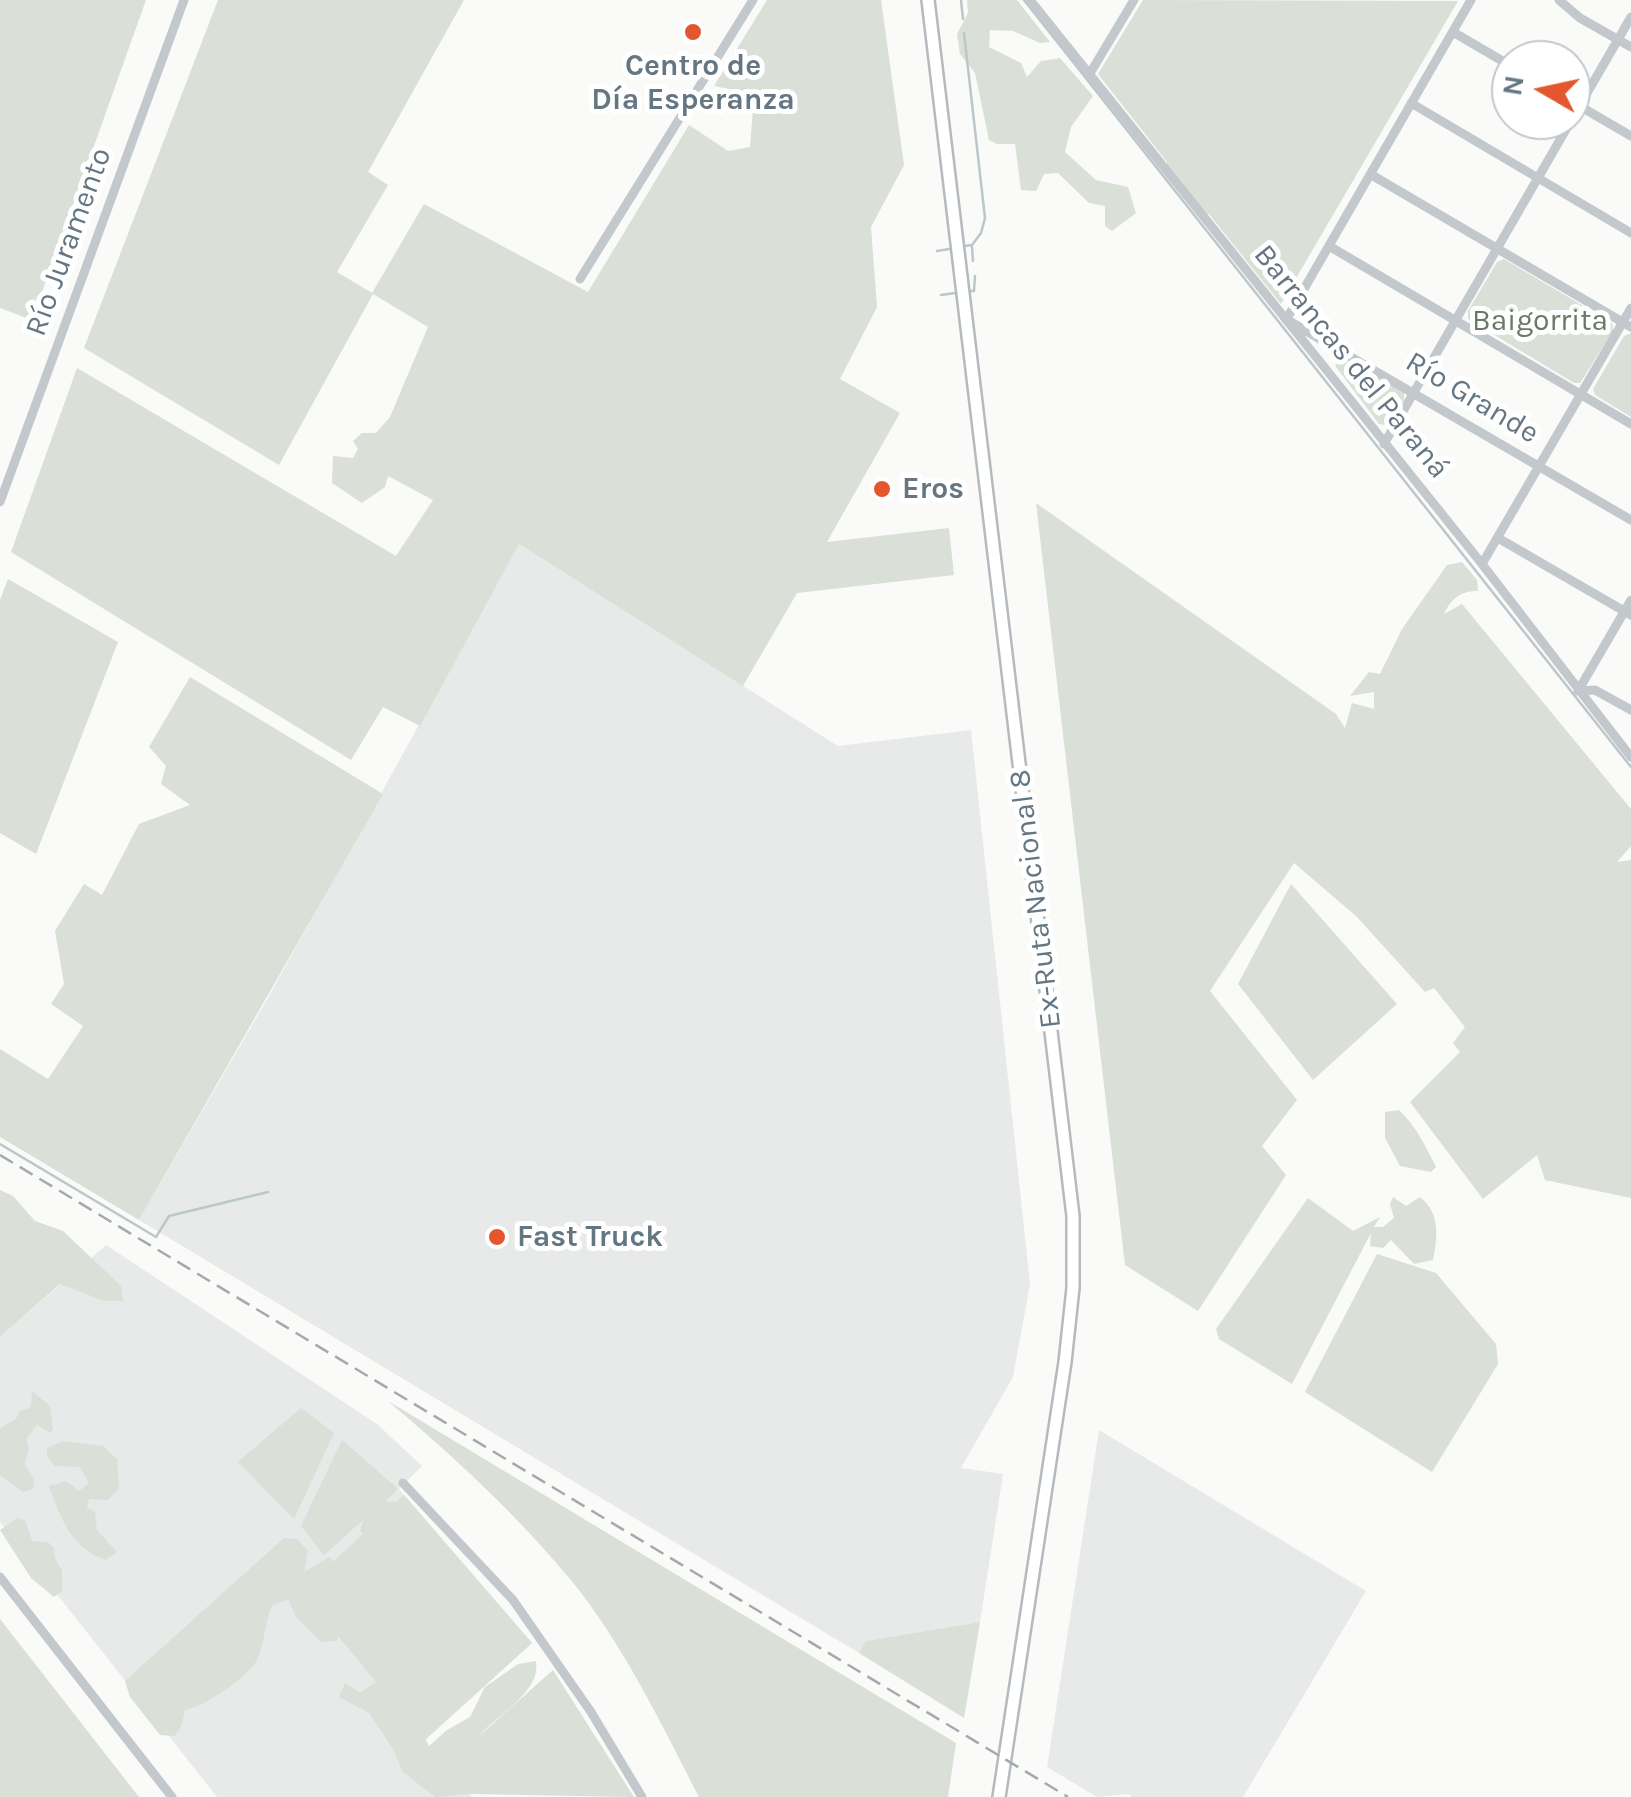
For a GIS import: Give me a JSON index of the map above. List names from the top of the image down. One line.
{"streets":{"main road":["Ex-Ruta Nacional 8"],"street":["Río Juramento","Barrancas del Paraná","Río Grande"]},"crossings":[["Barrancas del Paraná","Río Grande"]],"parks":["Baigorrita"],"places":["Centro de Día Esperanza","Eros","Fast Truck"],"north":"left"}
